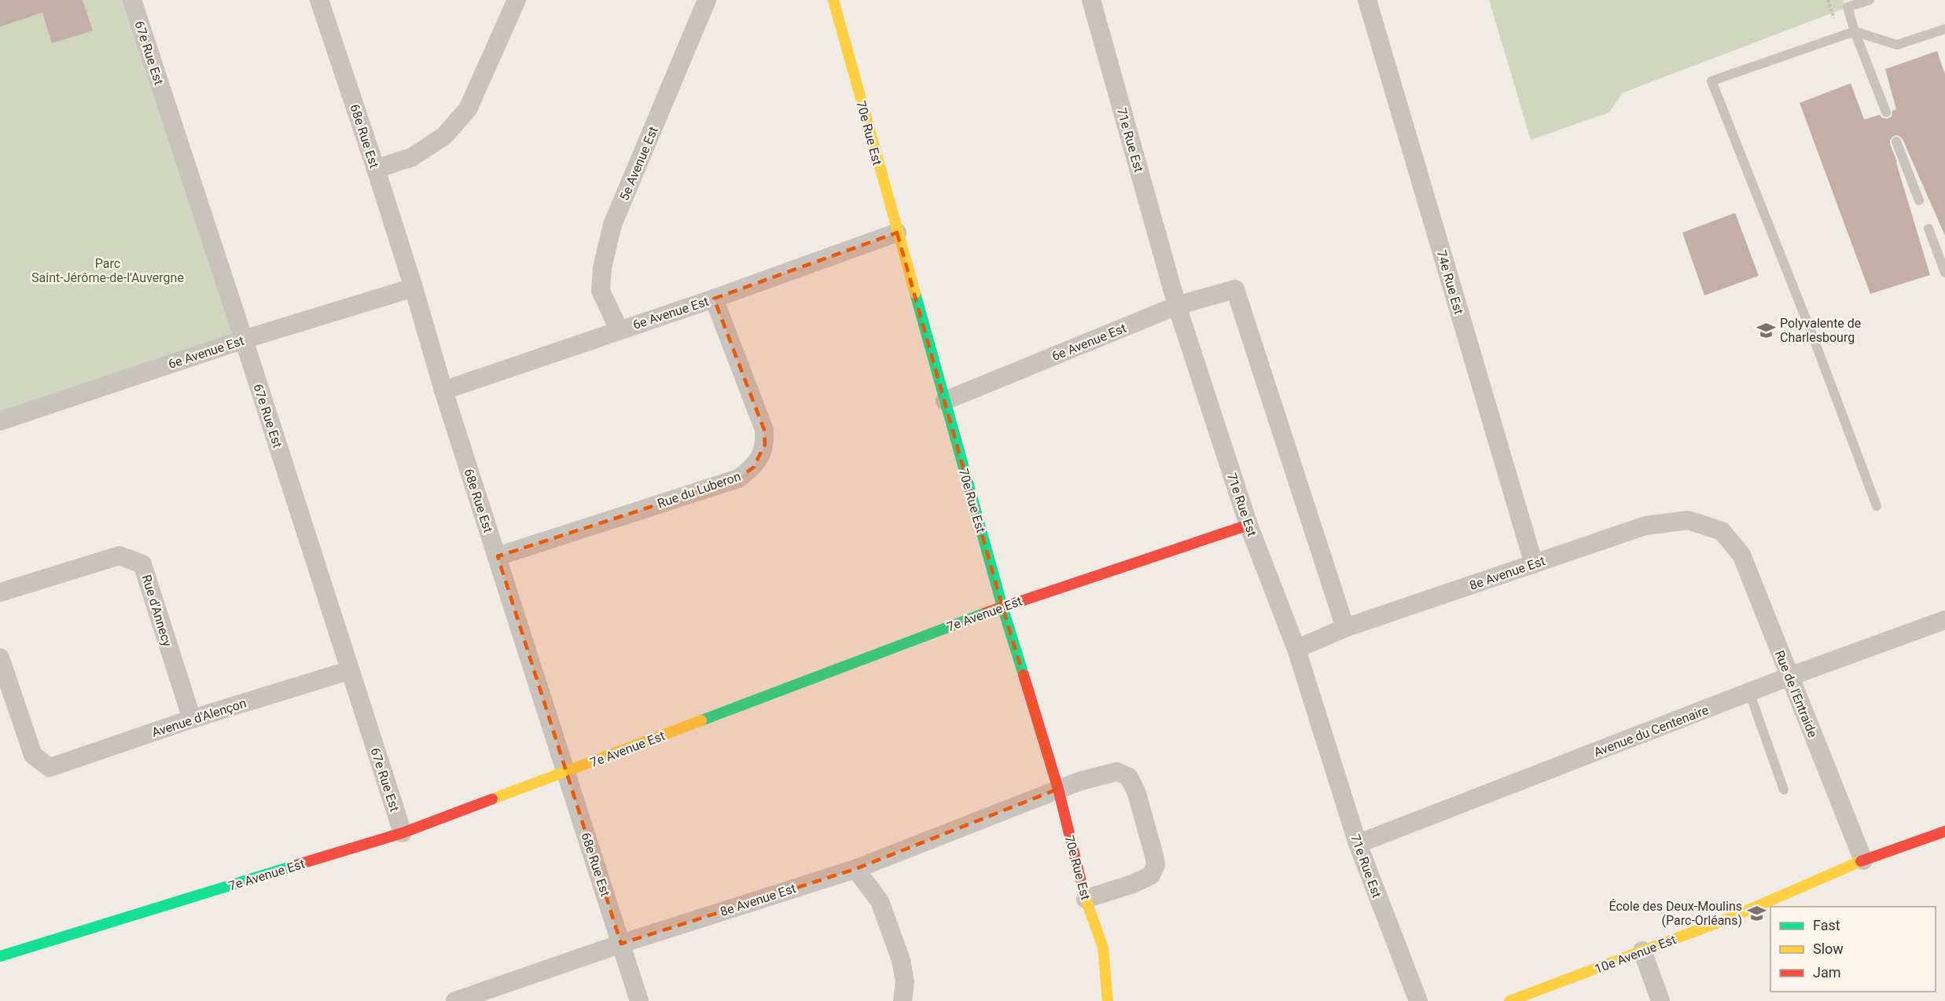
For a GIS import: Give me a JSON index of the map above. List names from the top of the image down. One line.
{"streets":{"street":["67e Rue Est","70e Rue Est","68e Rue Est","71e Rue Est","5e Avenue Est","74e Rue Est","6e Avenue Est","Rue du Luberon","8e Avenue Est","Rue d'Annecy","7e Avenue Est","Rue de l'Entraide","Avenue d'Alençon","Avenue du Centenaire","10e Avenue Est"]},"crossings":[["67e Rue Est","6e Avenue Est"],["67e Rue Est","7e Avenue Est"],["67e Rue Est","Avenue d'Alençon"],["70e Rue Est","6e Avenue Est"],["70e Rue Est","8e Avenue Est"],["70e Rue Est","7e Avenue Est"],["68e Rue Est","6e Avenue Est"],["68e Rue Est","Rue du Luberon"],["68e Rue Est","8e Avenue Est"],["68e Rue Est","7e Avenue Est"],["71e Rue Est","6e Avenue Est"],["71e Rue Est","8e Avenue Est"],["71e Rue Est","7e Avenue Est"],["71e Rue Est","Avenue du Centenaire"],["5e Avenue Est","6e Avenue Est"],["74e Rue Est","8e Avenue Est"],["6e Avenue Est","Rue du Luberon"],["6e Avenue Est","8e Avenue Est"],["8e Avenue Est","Rue de l'Entraide"],["Rue d'Annecy","Avenue d'Alençon"],["Rue de l'Entraide","Avenue du Centenaire"],["Rue de l'Entraide","10e Avenue Est"]],"parks":["Parc Saint-Jérôme-de-l'Auvergne"],"places":{"school or university":["Polyvalente de Charlesbourg","École des Deux-Moulins (Parc-Orléans)"]},"legend":["Fast","Slow","Jam"]}
